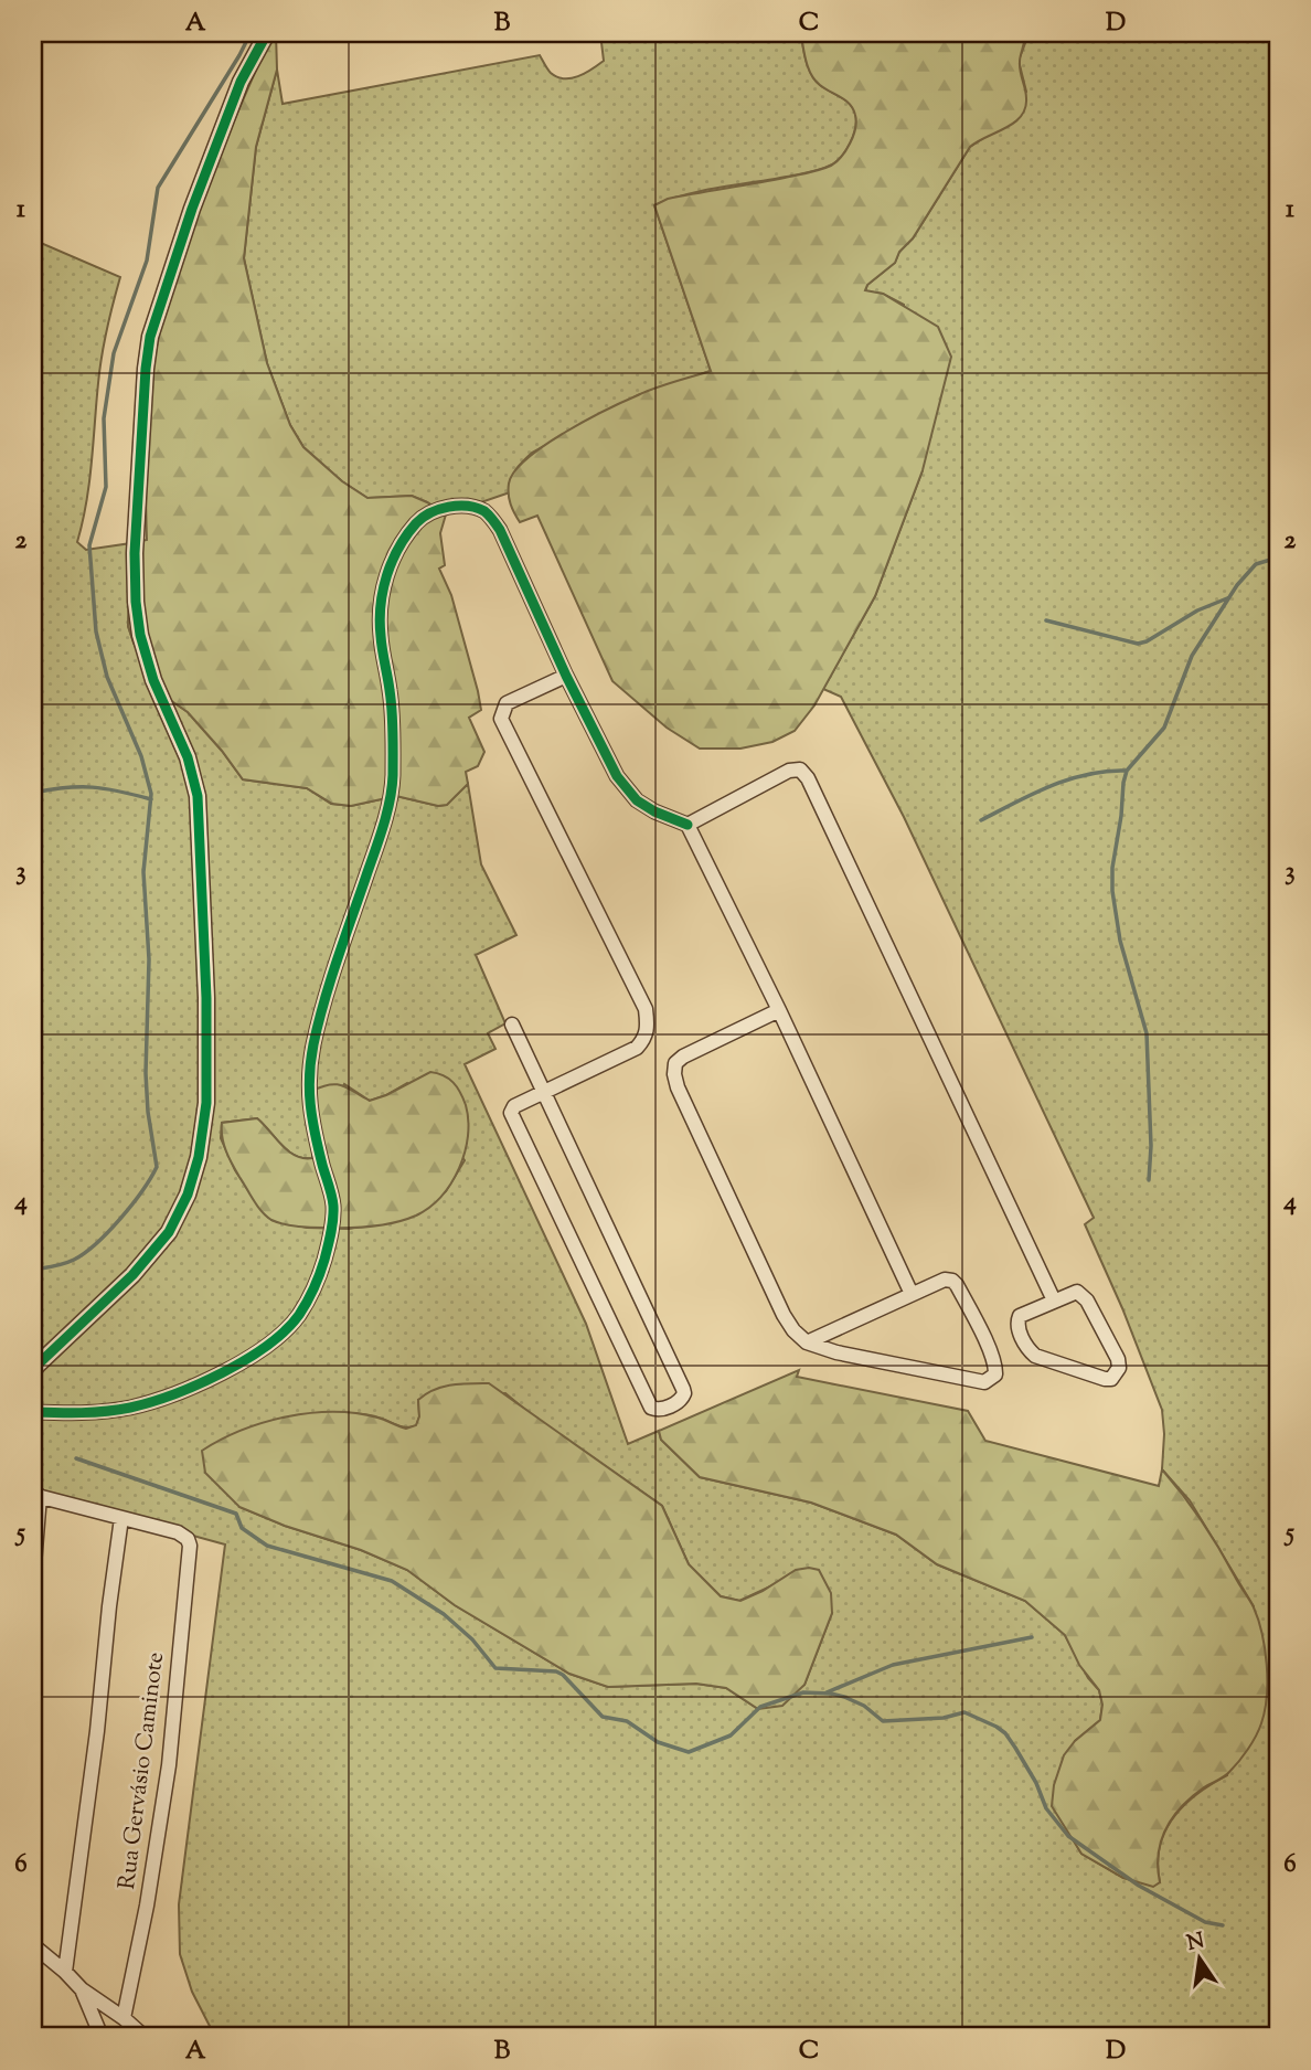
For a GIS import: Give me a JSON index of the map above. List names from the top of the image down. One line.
{"streets":{"street":["Rua Gervásio Caminote"]},"north":"top","grid":{"columns":["A","B","C","D"],"rows":["1","2","3","4","5","6"]}}
